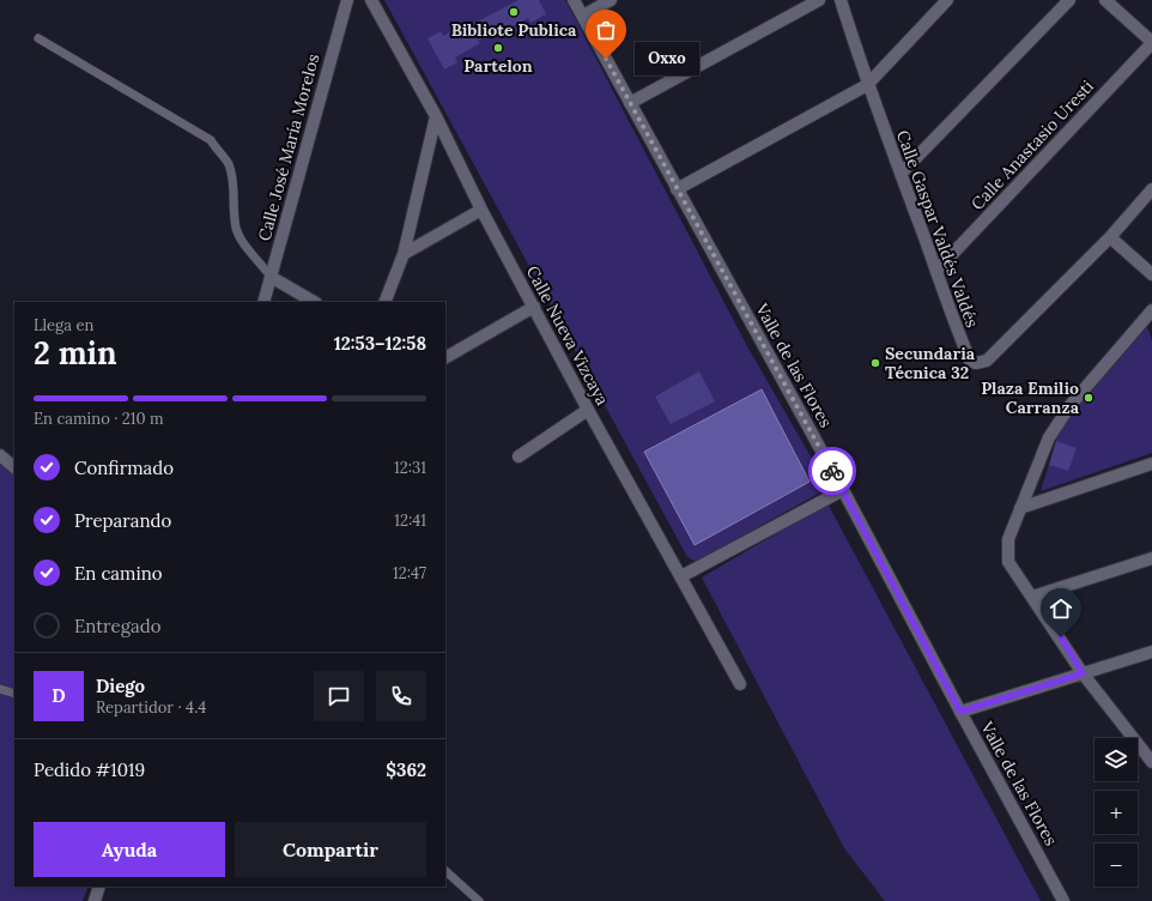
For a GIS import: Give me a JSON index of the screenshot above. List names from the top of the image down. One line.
{"streets":{"street":["Calle Anastasio Uresti","Calle José María Morelos","Calle Gaspar Valdés Valdés","Calle Nueva Vizcaya","Valle de las Flores"]},"crossings":[["Calle Anastasio Uresti","Calle Gaspar Valdés Valdés"]],"places":["Bibliote Publica","Partelon","Oxxo","Secundaria Técnica 32","Plaza Emilio Carranza"],"page":{"bubble":"Oxxo","heading":["2 min","Llega en","12:53–12:58"],"panel":["Diego","Repartidor · 4.4","Pedido #1019","$362"],"bar":"En camino · 210 m","list":[["Confirmado","12:31"],["Preparando","12:41"],["En camino","12:47"],"Entregado"],"round":"D","map_buttons":["+","−"],"buttons":["Ayuda","Compartir"]}}
